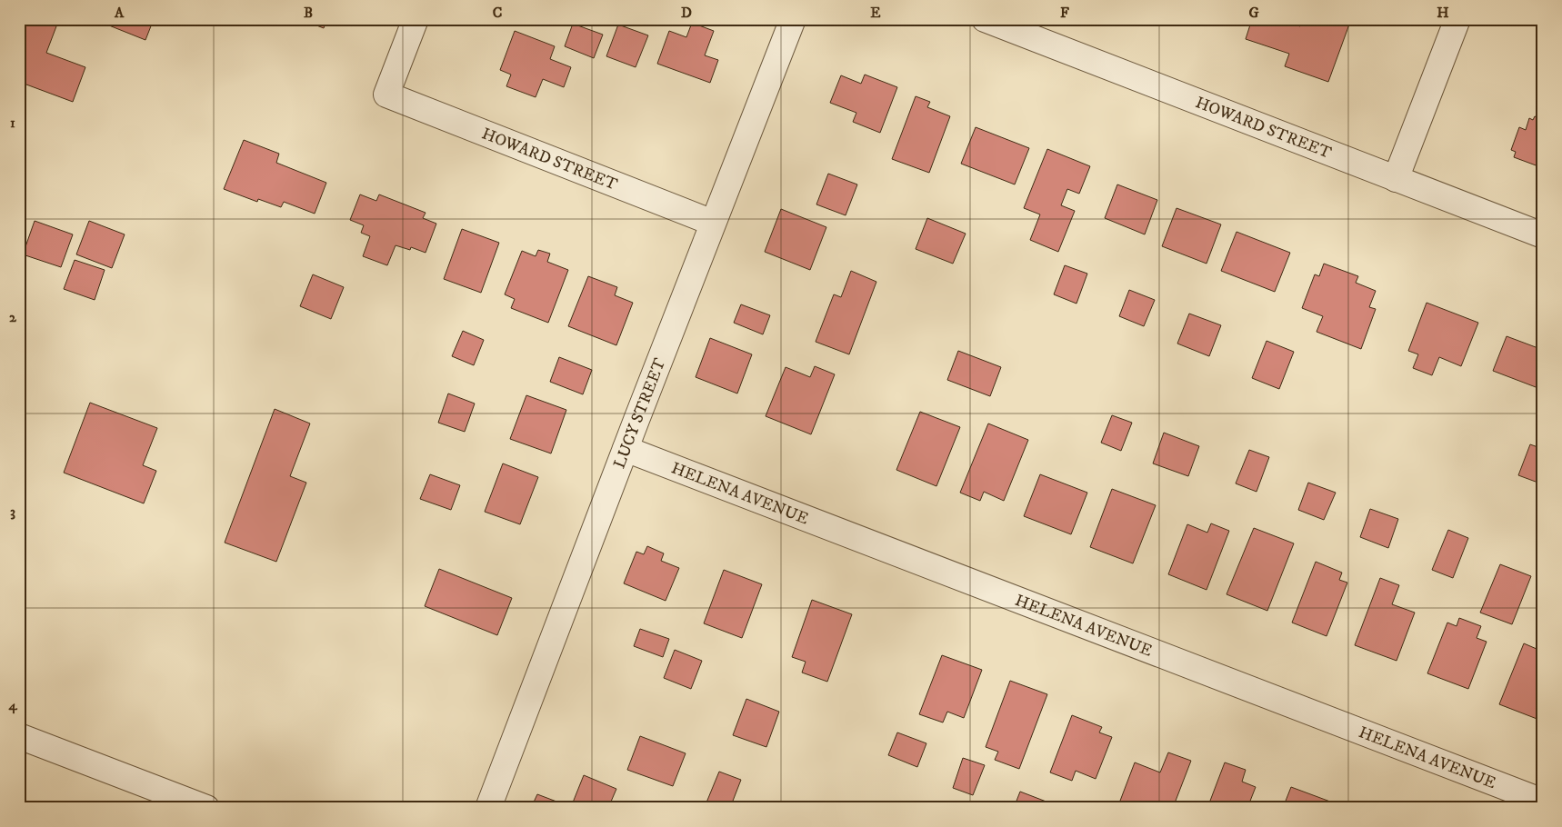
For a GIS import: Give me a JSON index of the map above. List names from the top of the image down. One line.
{"streets":{"street":["HOWARD STREET","LUCY STREET","HELENA AVENUE"]},"crossings":[["HOWARD STREET","LUCY STREET"],["LUCY STREET","HELENA AVENUE"]],"grid":{"columns":["A","B","C","D","E","F","G","H"],"rows":["1","2","3","4"]}}
